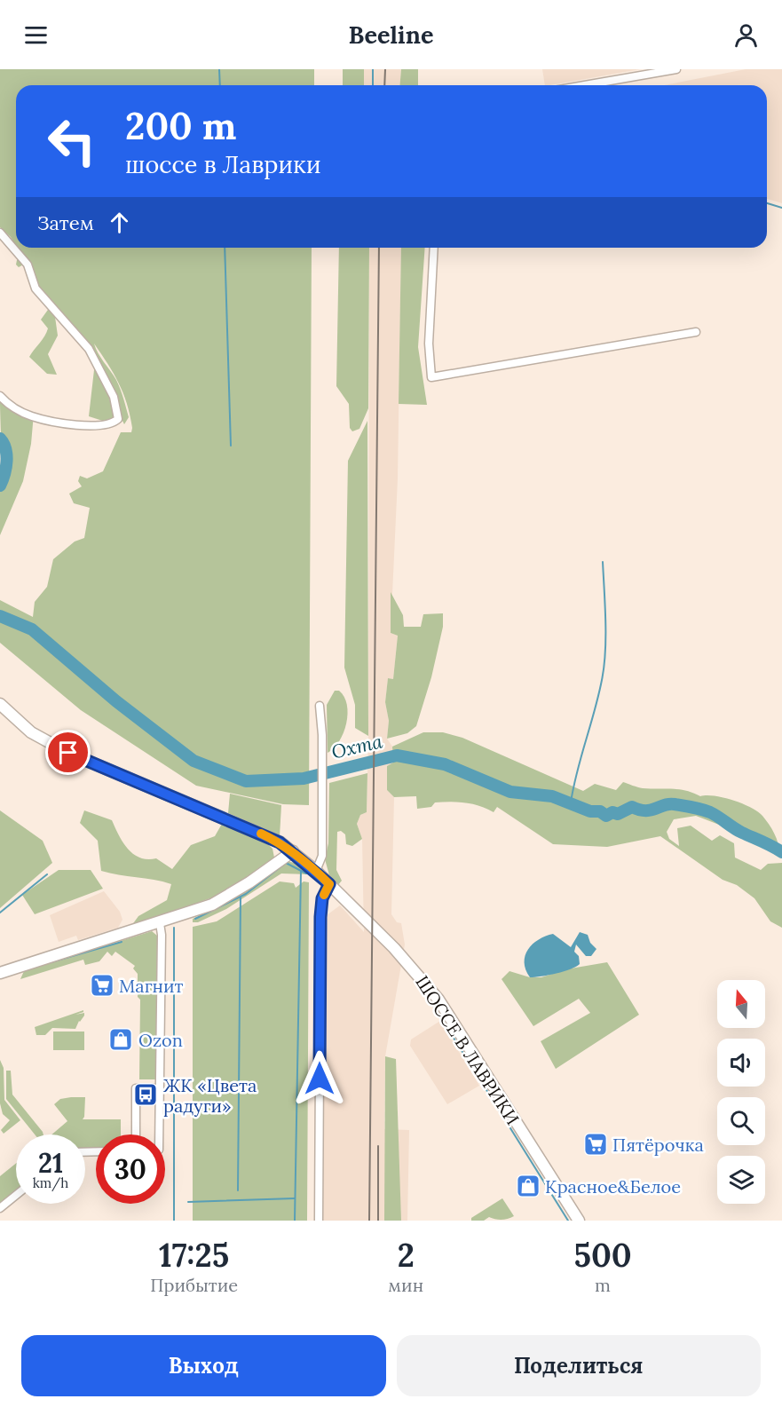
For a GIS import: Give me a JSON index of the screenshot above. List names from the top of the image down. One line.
{"streets":{"street":["ШОССЕ В ЛАВРИКИ"]},"water":["Охта"],"places":{"supermarket":["Магнит","Пятёрочка"],"shop":["Ozon","Красное&Белое"],"bus stop":["ЖК «Цвета радуги»"]},"north":"top","page":{"header":"Beeline","turn":["200 m","шоссе в Лаврики"],"then":"Затем","speed":"21 km/h","limit":"30","eta":["17:25","Прибытие","2","мин","500","m"],"buttons":["Выход","Поделиться"]}}
